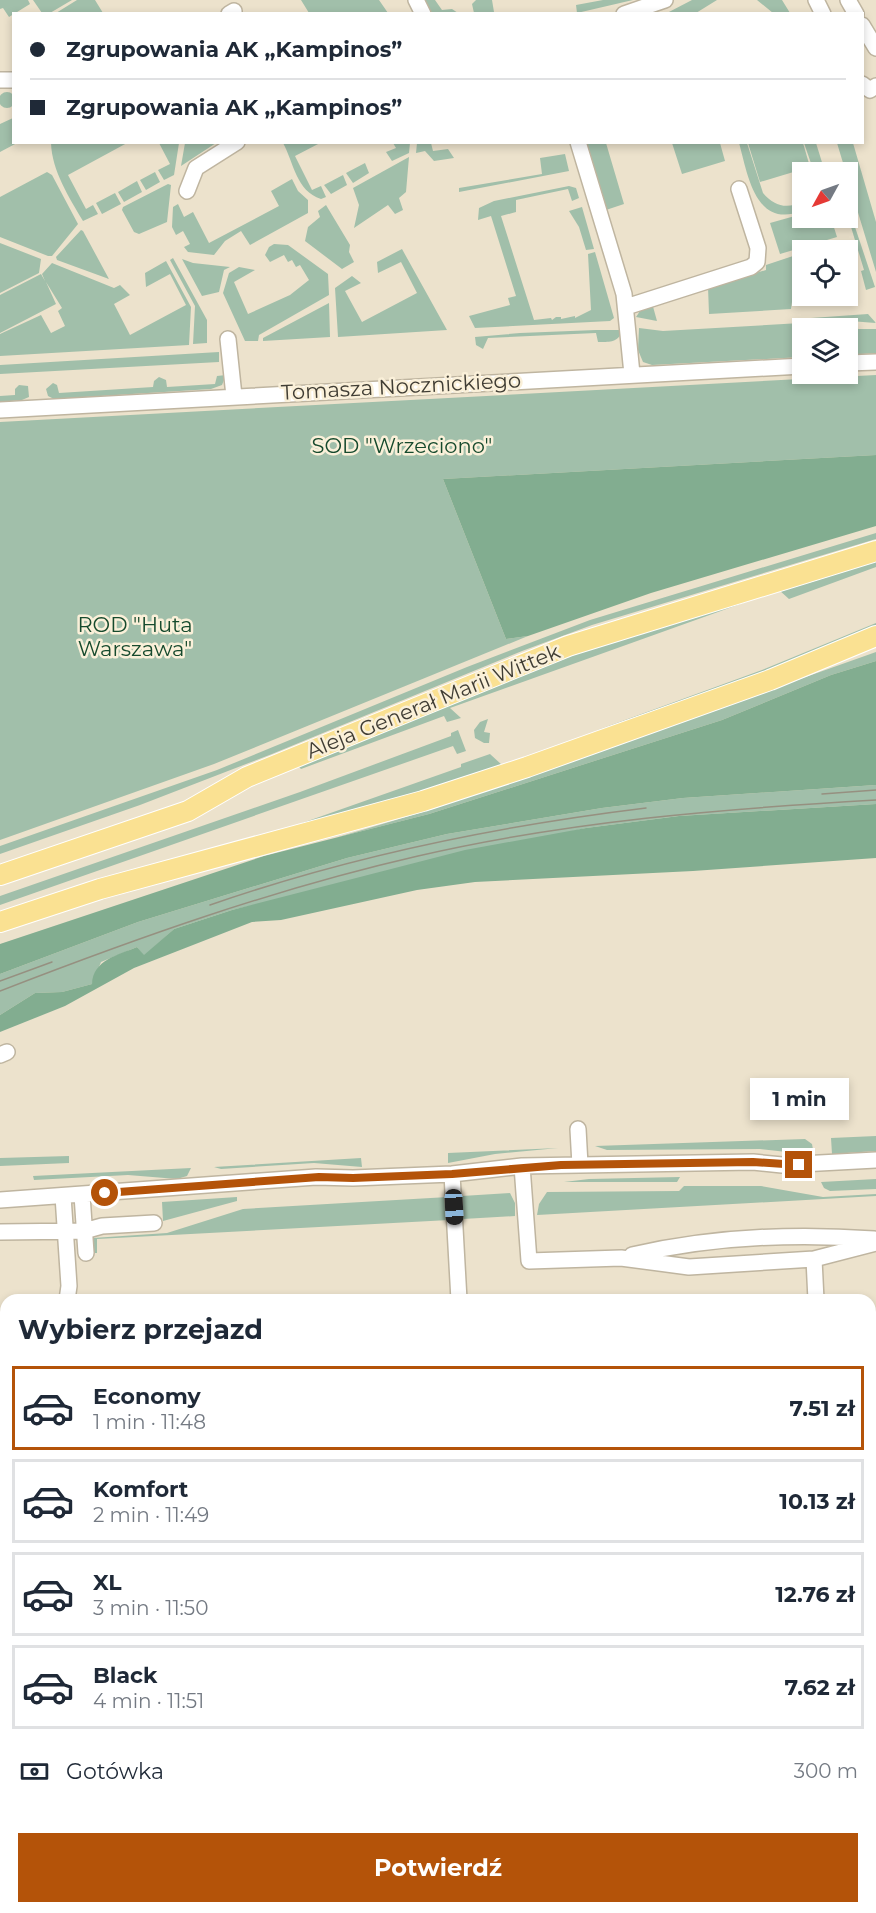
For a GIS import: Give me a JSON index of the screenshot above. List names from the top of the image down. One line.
{"streets":{"main road":["Aleja Generał Marii Wittek"],"street":["Tomasza Nocznickiego"]},"parks":["SOD \"Wrzeciono\"","ROD \"Huta Warszawa\""],"north":"bottom left","page":{"banner":["Zgrupowania AK „Kampinos”","Zgrupowania AK „Kampinos”"],"bubble":"1 min","heading":"Wybierz przejazd","list":[{"name":"Economy","note":"1 min · 11:48","value":"7.51 zł"},{"name":"Komfort","note":"2 min · 11:49","value":"10.13 zł"},{"name":"XL","note":"3 min · 11:50","value":"12.76 zł"},{"name":"Black","note":"4 min · 11:51","value":"7.62 zł"}],"pay":["Gotówka","300 m"],"buttons":"Potwierdź"}}
